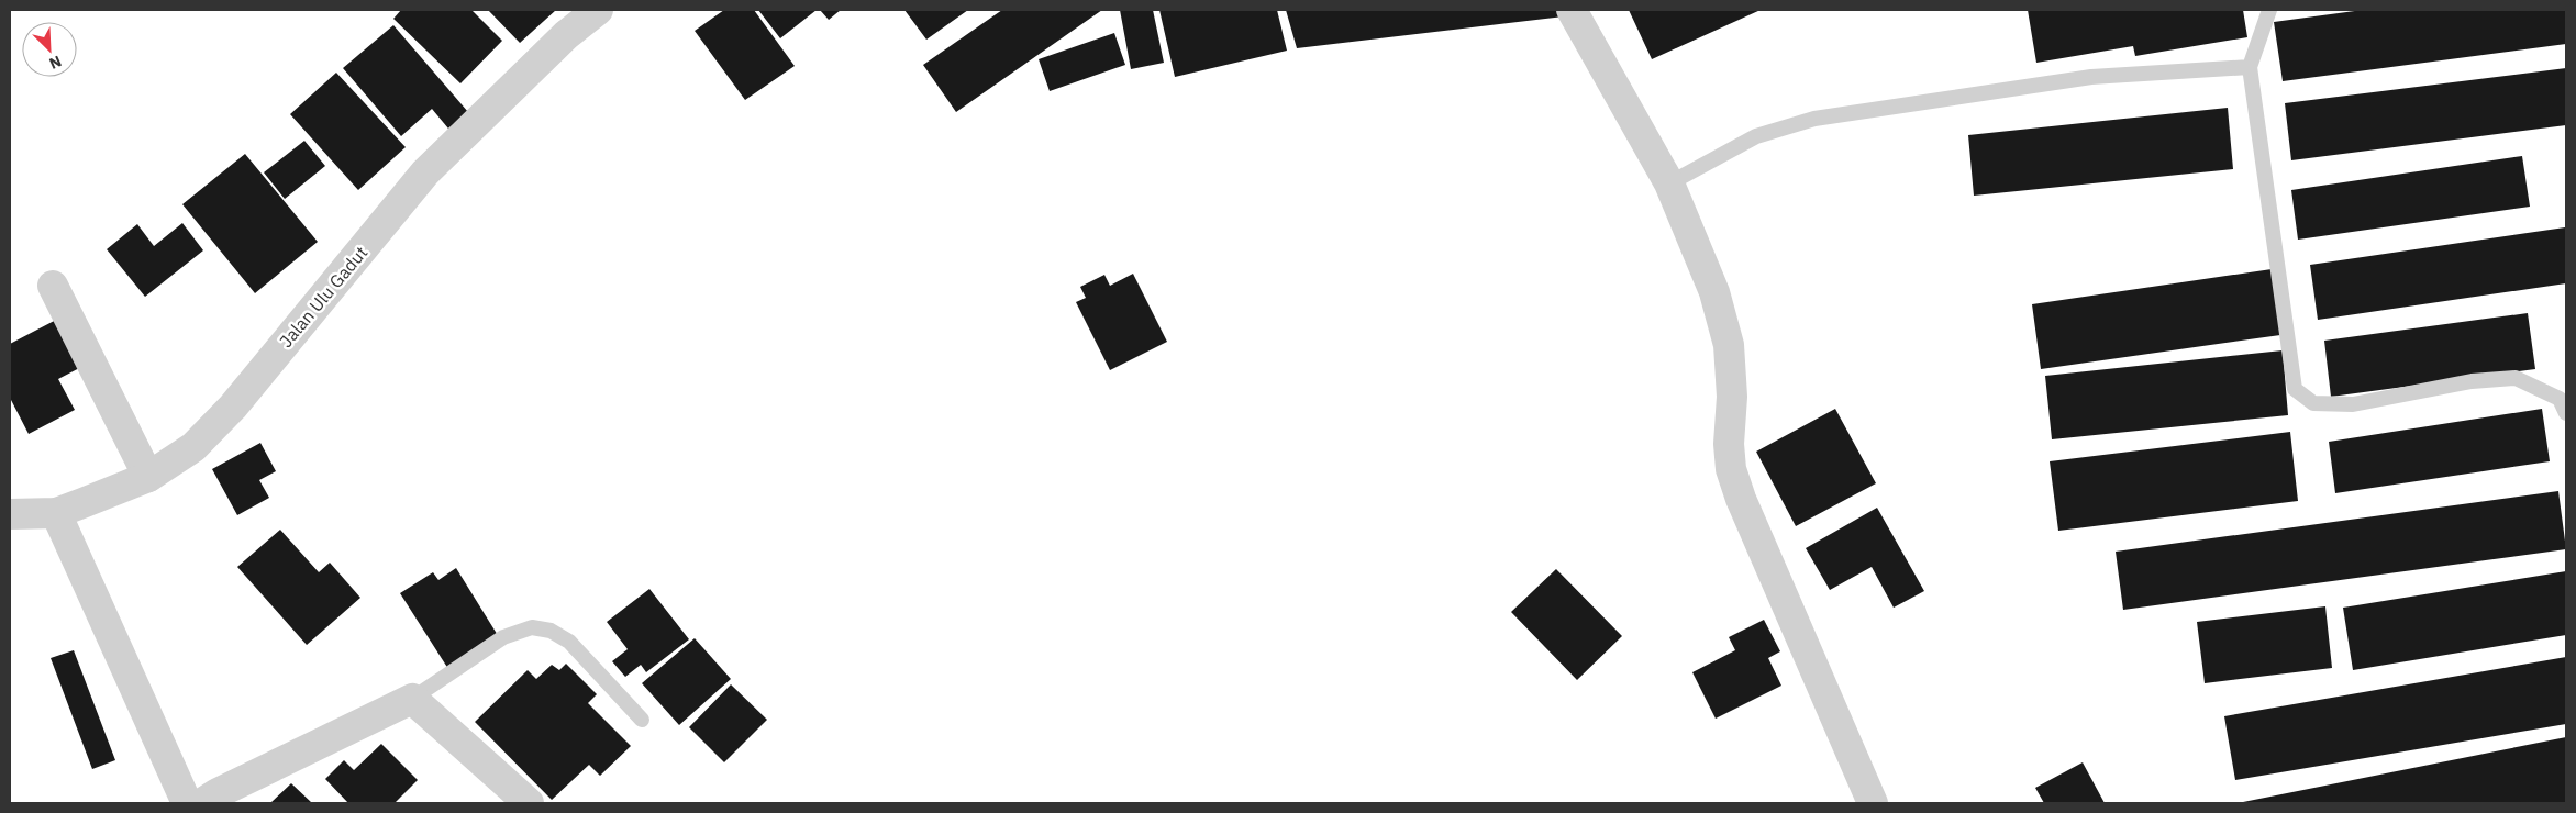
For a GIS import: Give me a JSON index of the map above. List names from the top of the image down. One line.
{"streets":{"street":["Jalan Ulu Gadut"]},"north":"bottom right"}
